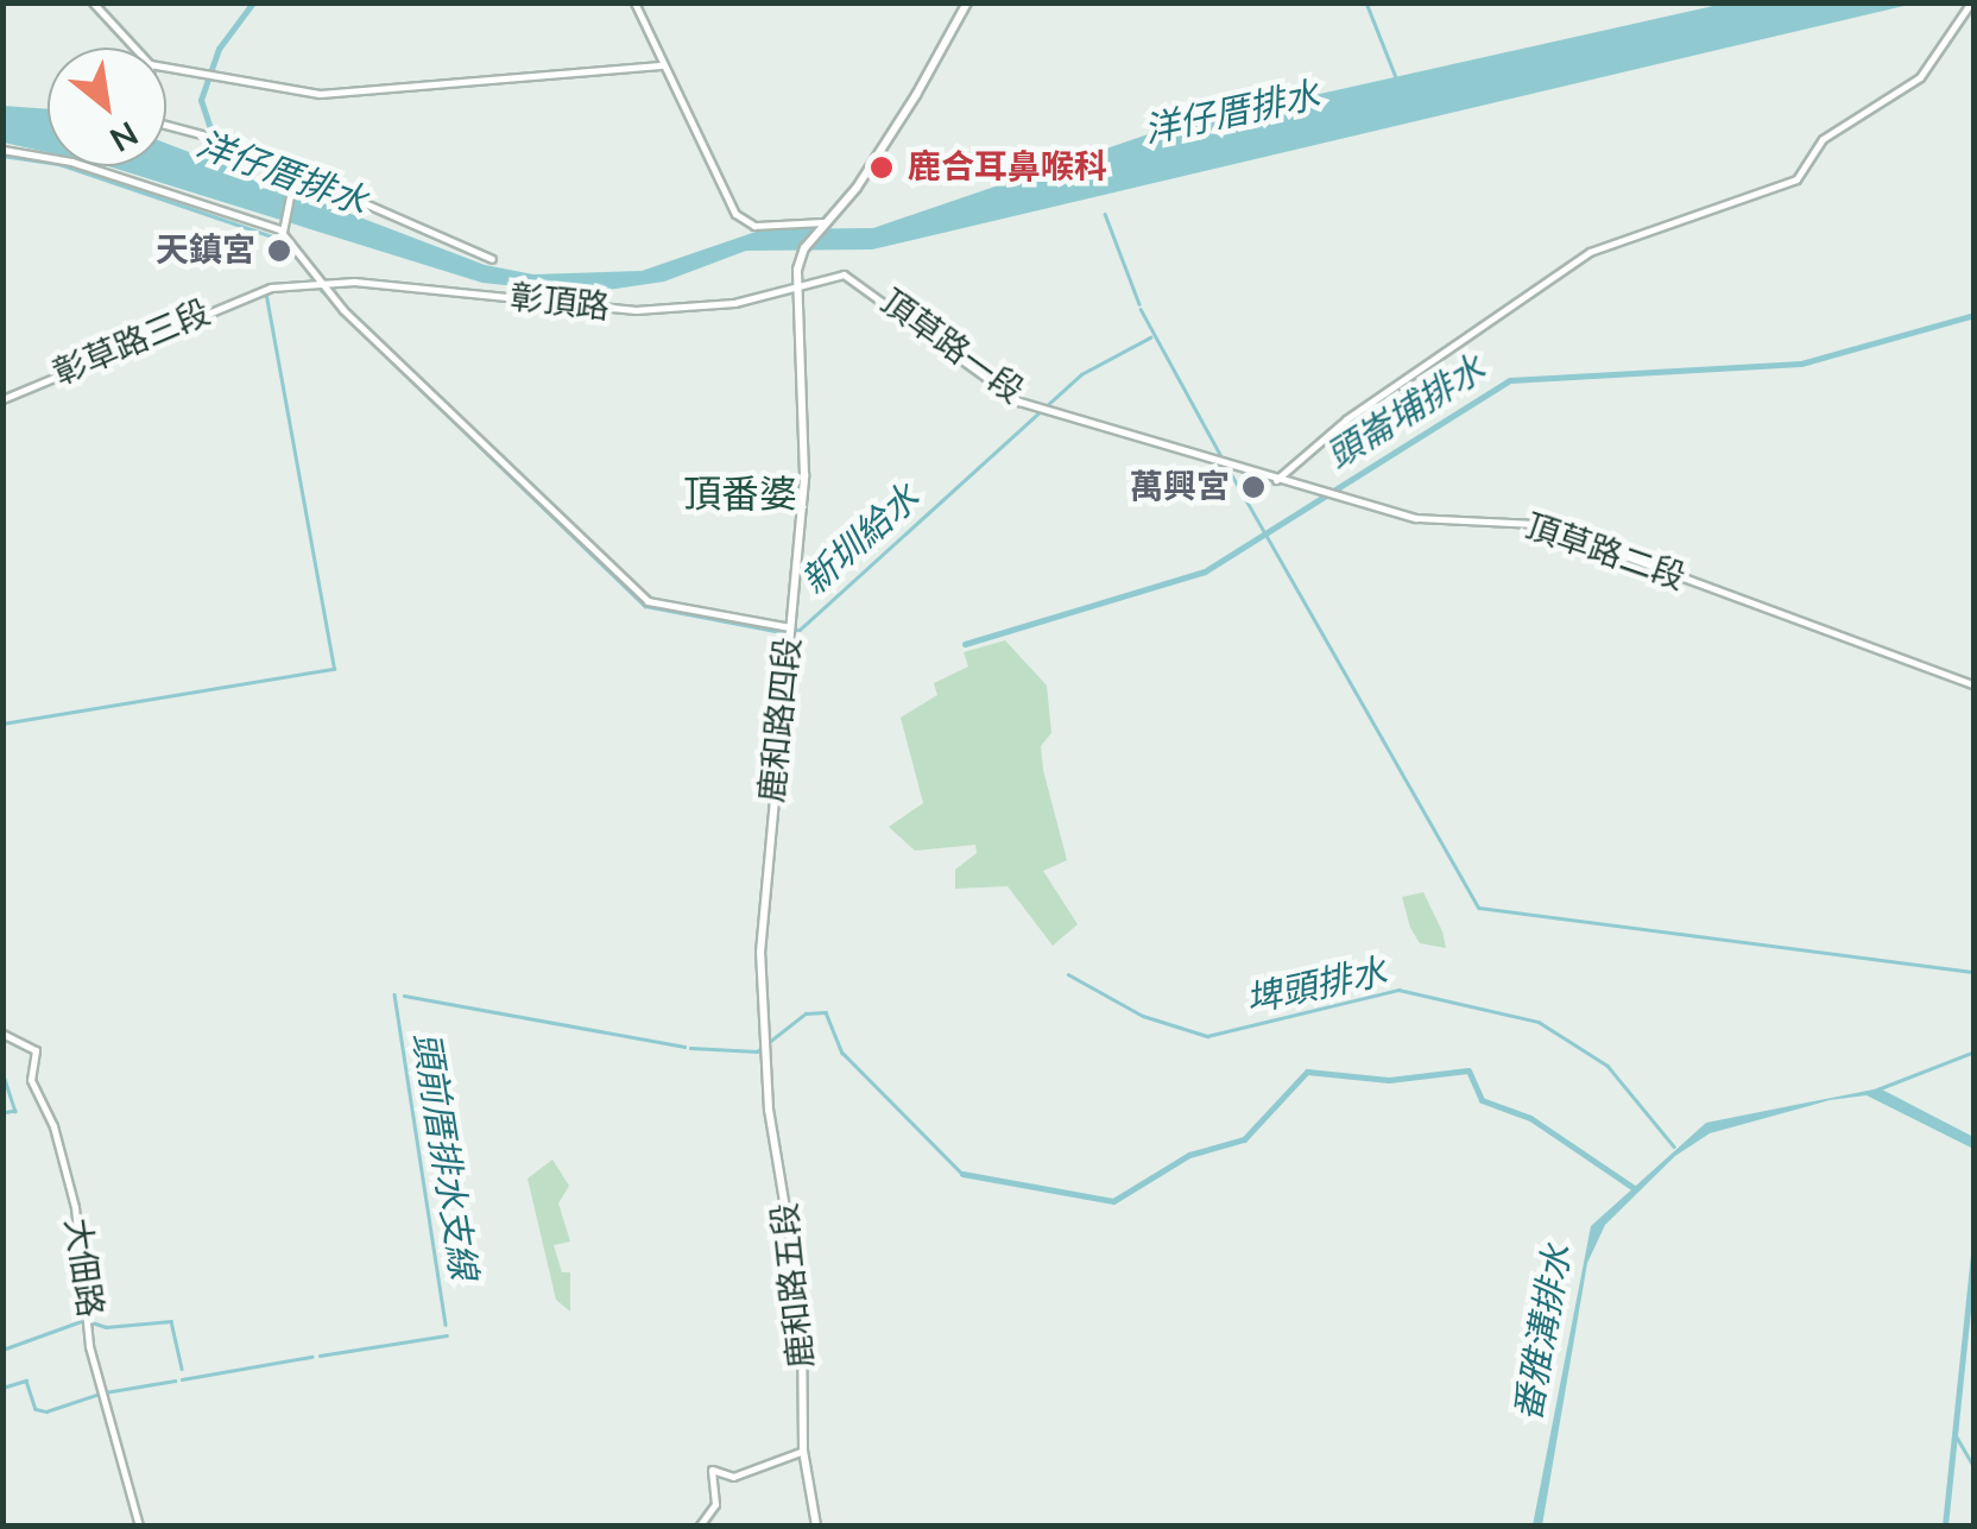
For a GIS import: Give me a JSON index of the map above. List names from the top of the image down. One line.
{"streets":{"main road":["鹿和路四段","鹿和路五段"],"street":["彰頂路","彰草路三段","頂草路一段","頂草路二段","大佃路"]},"crossings":[["彰頂路","彰草路三段"],["彰頂路","頂草路一段"],["彰頂路","鹿和路四段"],["頂草路一段","頂草路二段"],["頂草路一段","鹿和路四段"],["鹿和路四段","鹿和路五段"]],"districts":["頂番婆"],"water":["洋仔厝排水","頭崙埔排水","新圳給水","埤頭排水","頭前厝排水支線","番雅溝排水"],"places":["鹿合耳鼻喉科","天鎮宮","萬興宮"],"north":"bottom right"}
